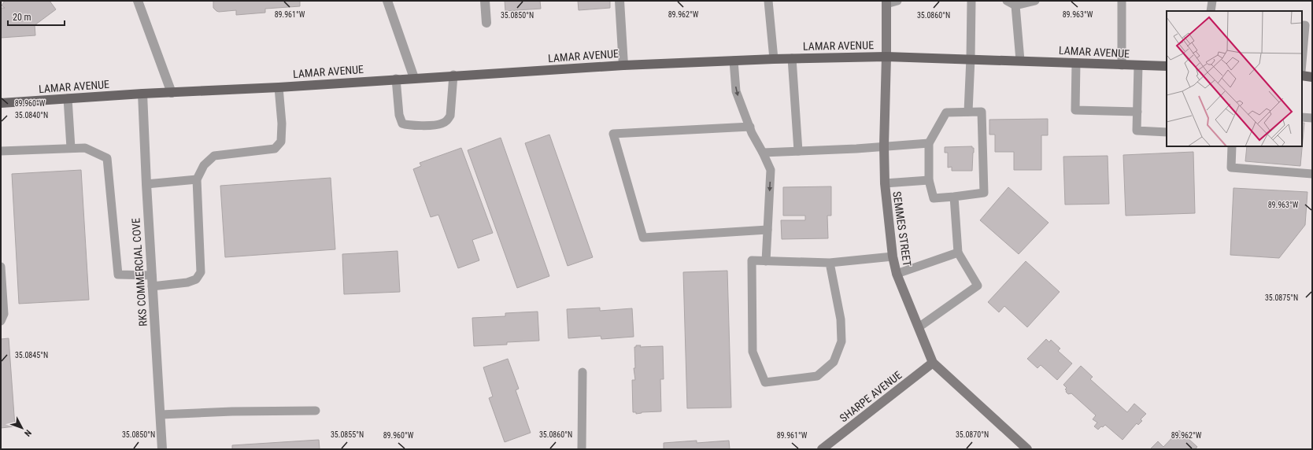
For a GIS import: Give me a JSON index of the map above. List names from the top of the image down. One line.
{"streets":{"main road":["LAMAR AVENUE","SEMMES STREET","SHARPE AVENUE"],"street":["RKS COMMERCIAL COVE"]},"crossings":[["LAMAR AVENUE","SEMMES STREET"],["LAMAR AVENUE","RKS COMMERCIAL COVE"],["SEMMES STREET","SHARPE AVENUE"]],"scale_bar":"20 m","north":"bottom right","coordinates":["89.961°W","89.962°W","89.963°W","35.0850°N","35.0860°N","89.960°W","35.0840°N","35.0875°N","35.0845°N","35.0855°N","35.0870°N"]}
